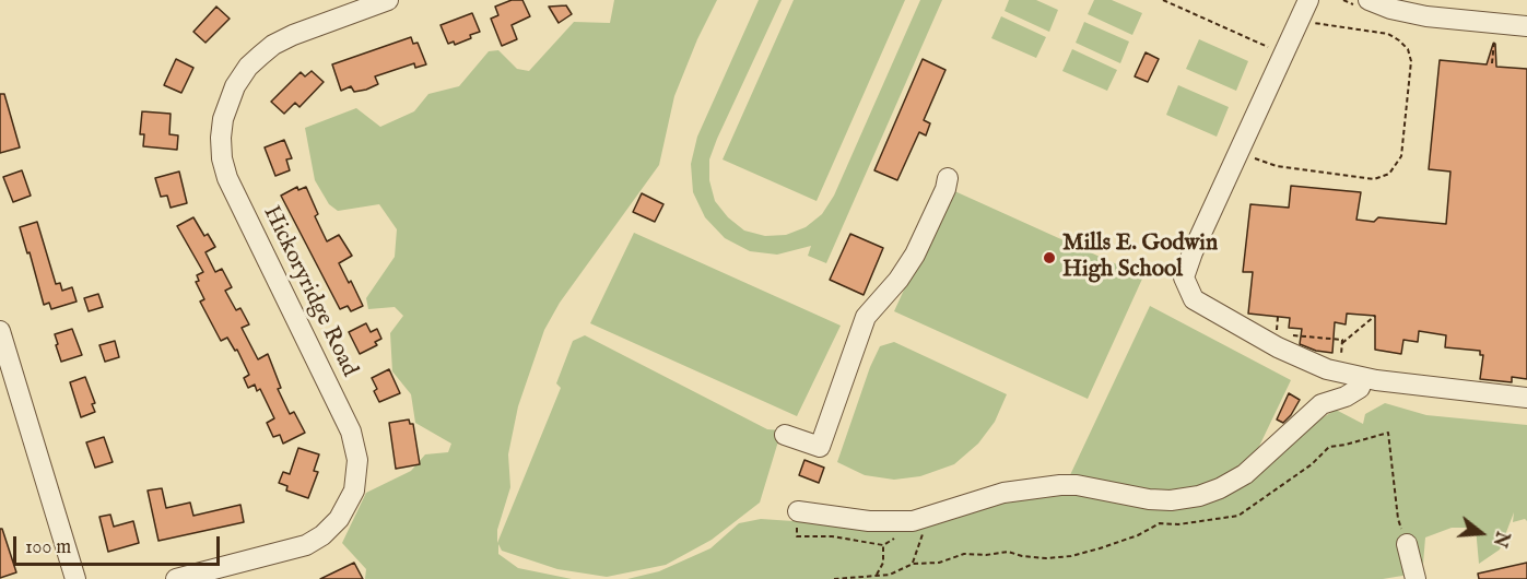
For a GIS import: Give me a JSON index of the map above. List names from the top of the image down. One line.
{"streets":{"street":["Hickoryridge Road"]},"places":["Mills E. Godwin High School"],"scale_bar":"100 m","north":"right"}
